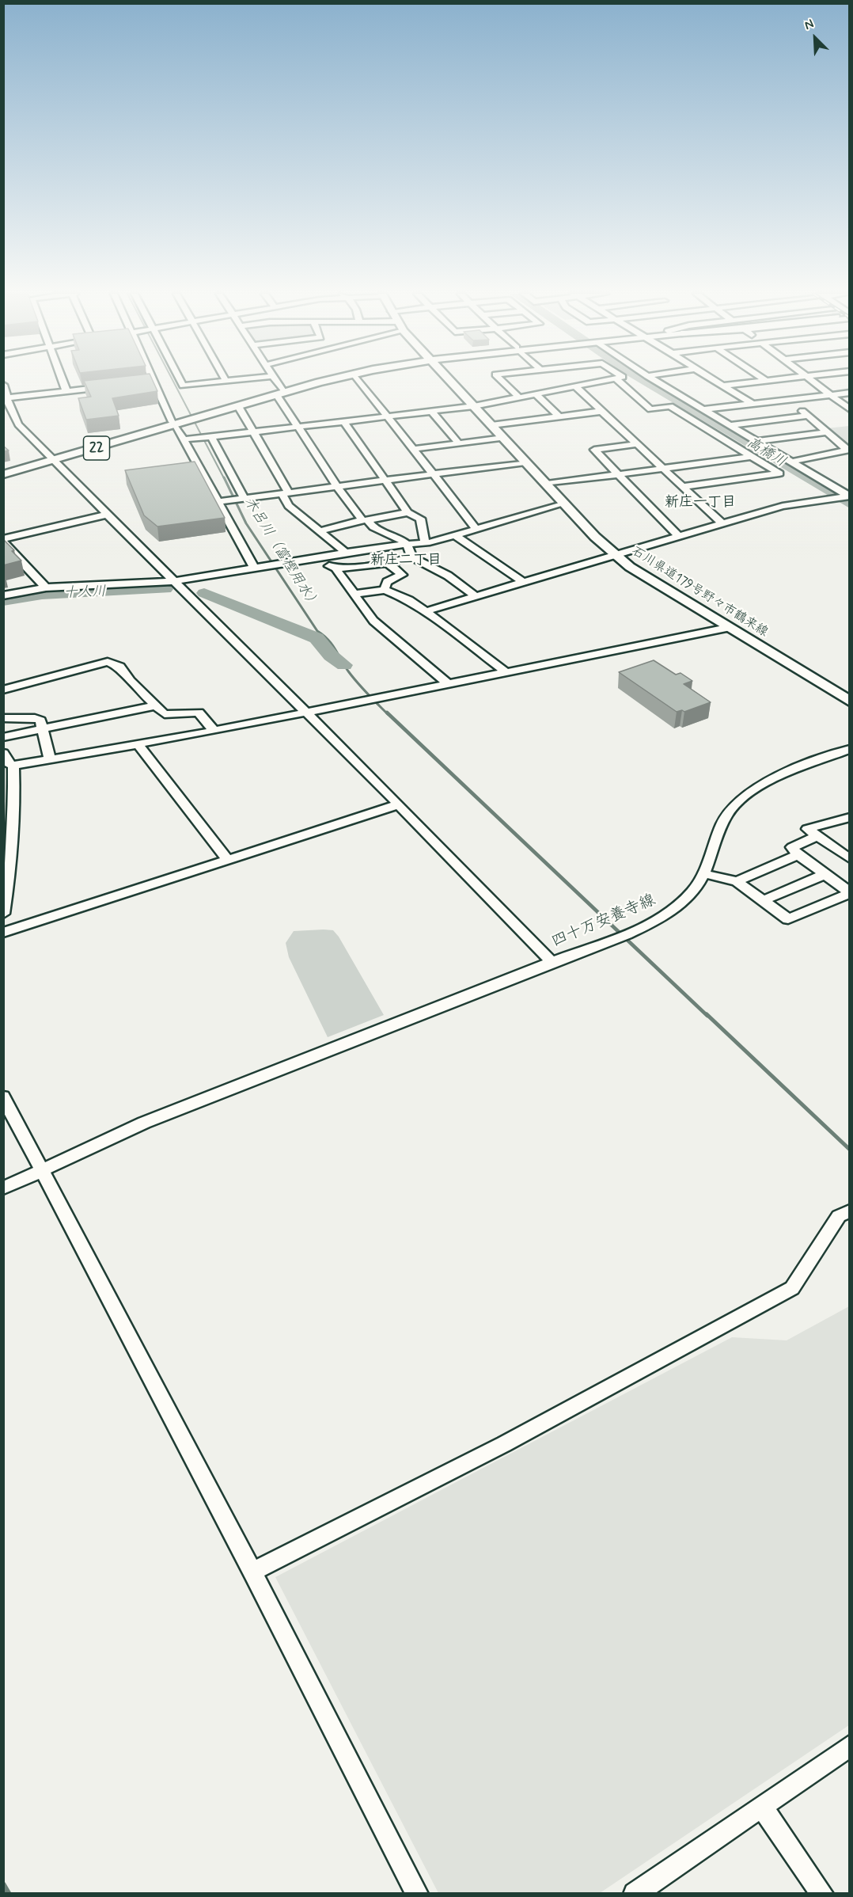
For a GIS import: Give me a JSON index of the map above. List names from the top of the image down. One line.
{"streets":{"main road":["22","石川県道179号野々市鶴来線"],"street":["四十万安養寺線"]},"districts":["新庄一丁目","新庄二丁目"],"water":["高橋川","木呂川（富樫用水）","十人川"],"north":"top left"}
